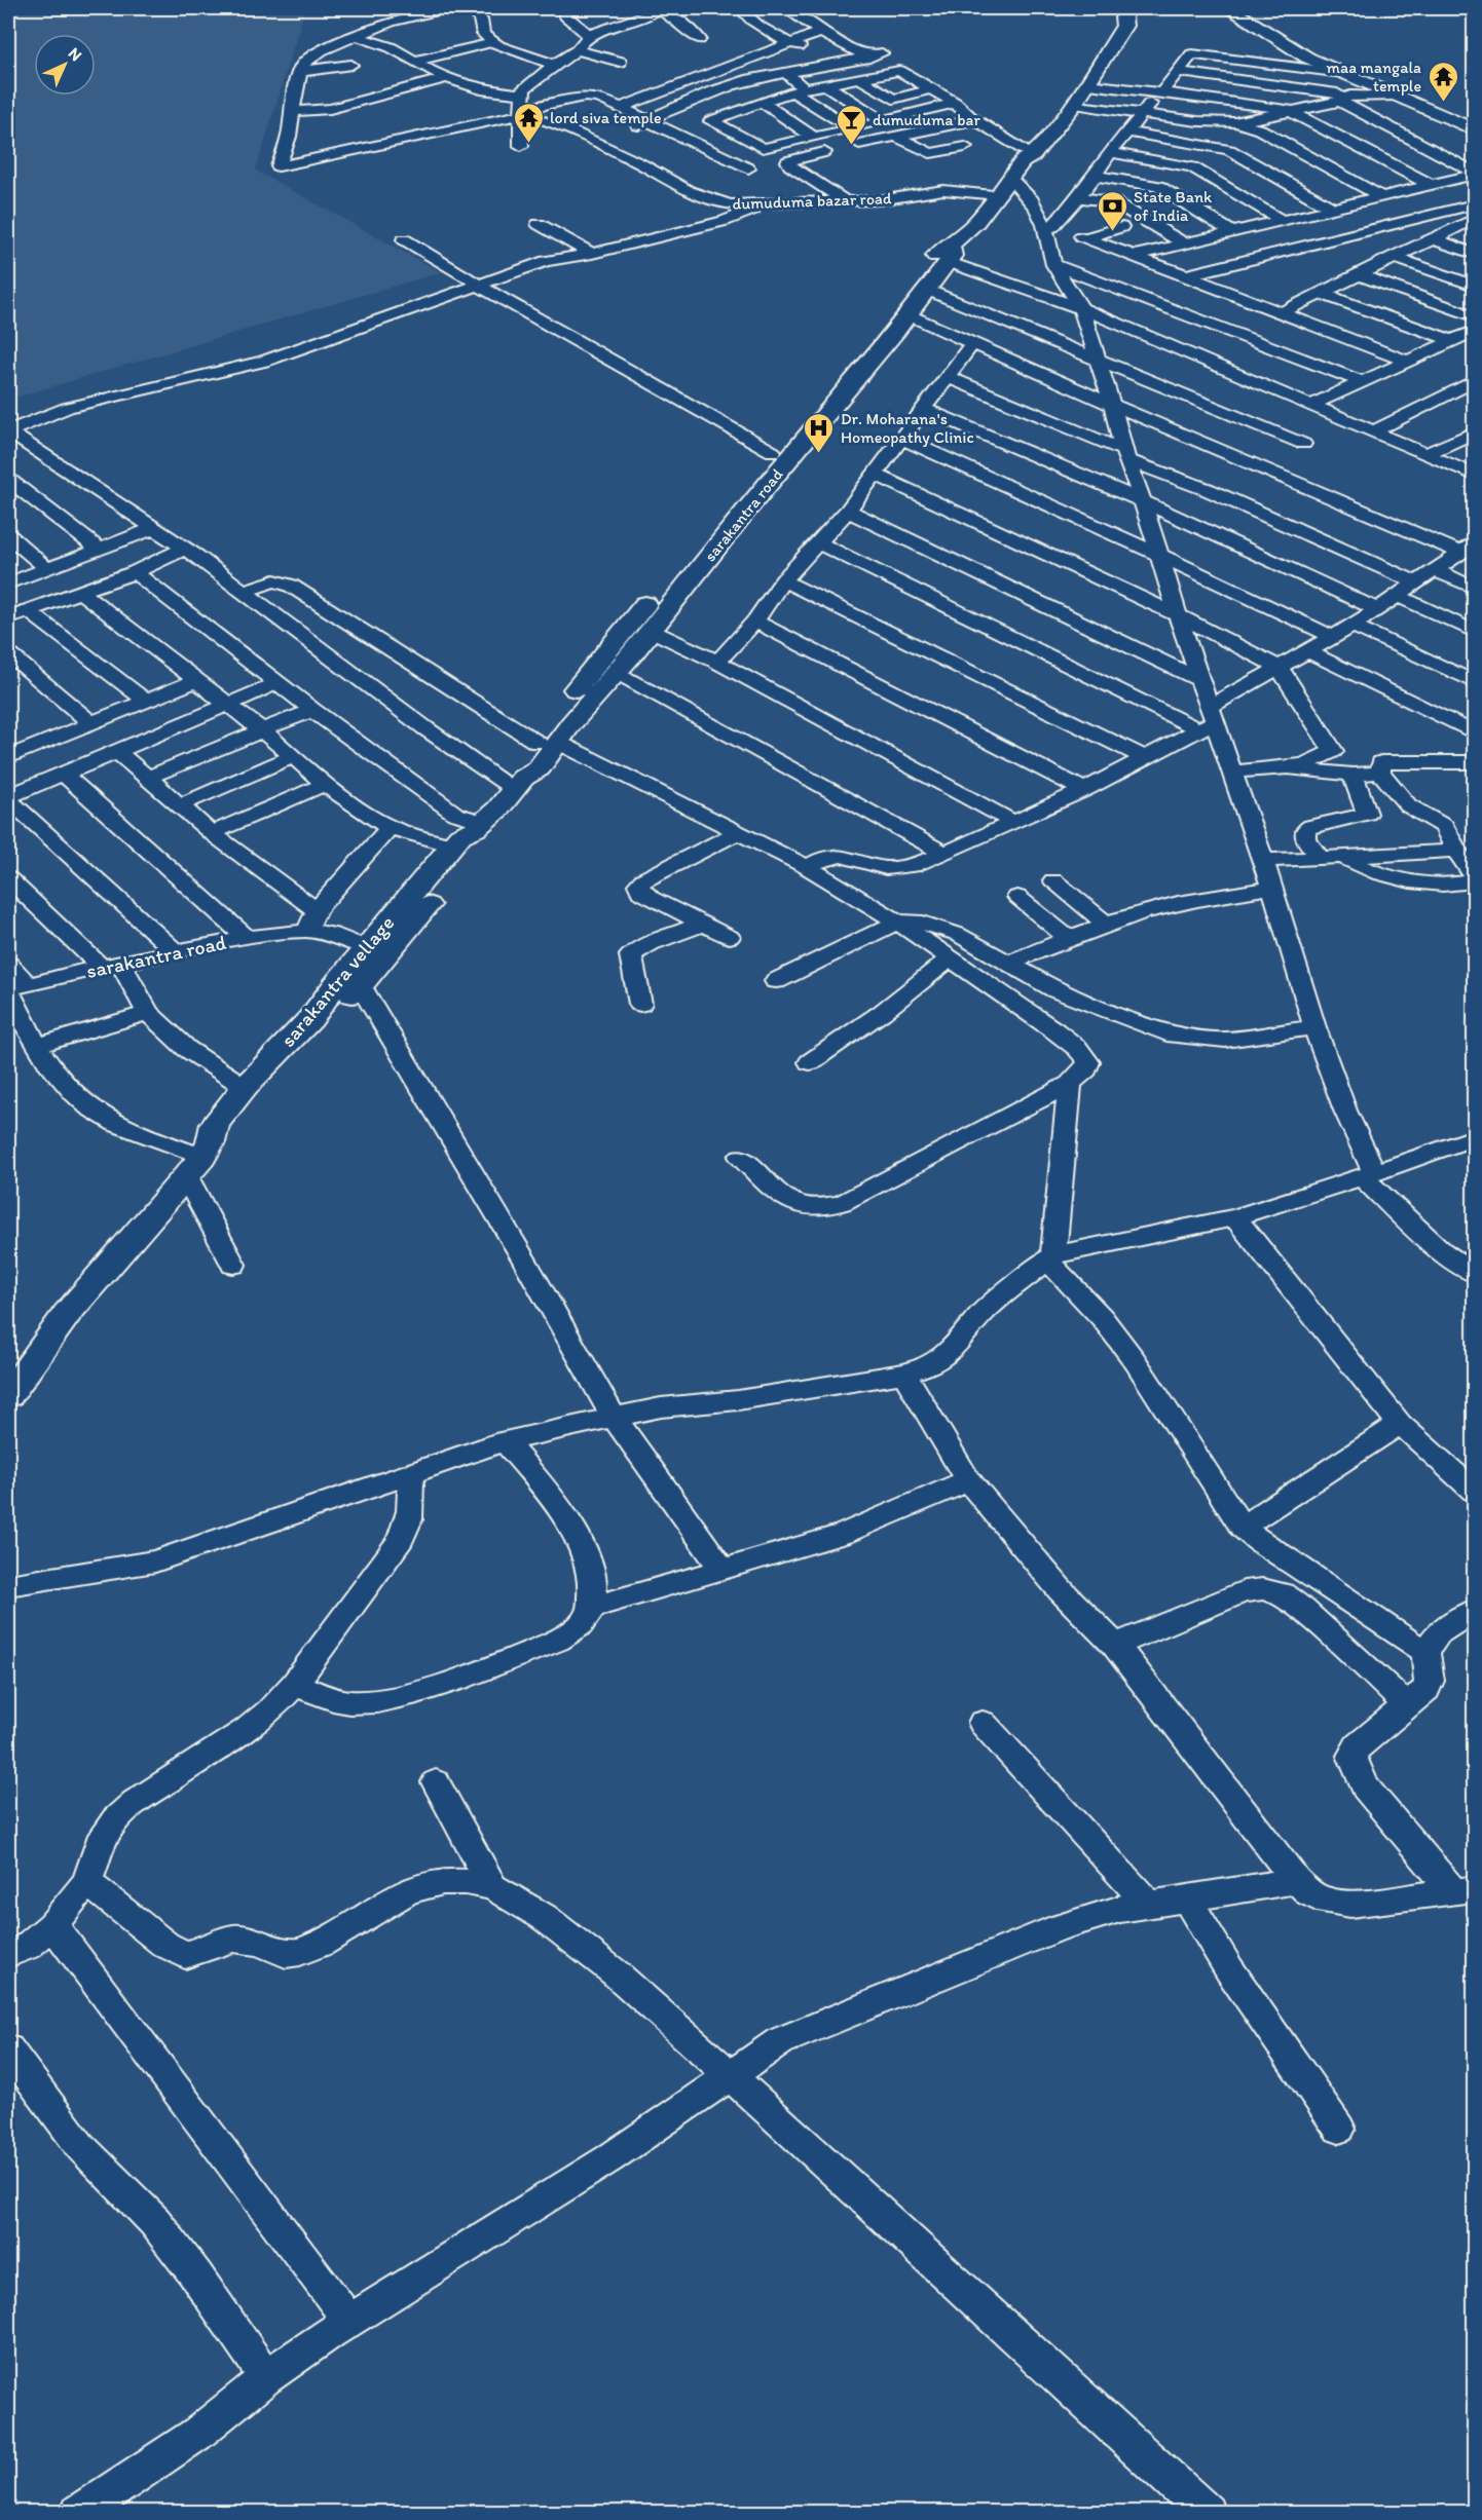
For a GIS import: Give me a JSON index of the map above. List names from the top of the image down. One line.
{"streets":{"street":["dumuduma bazar road","sarakantra road","sarakantra vellage"]},"crossings":[["dumuduma bazar road","sarakantra road"],["sarakantra road","sarakantra vellage"]],"places":{"temple":["maa mangala temple","lord siva temple"],"bar":["dumuduma bar"],"bank":["State Bank of India"],"hospital":["Dr. Moharana's Homeopathy Clinic"]},"north":"top right"}
